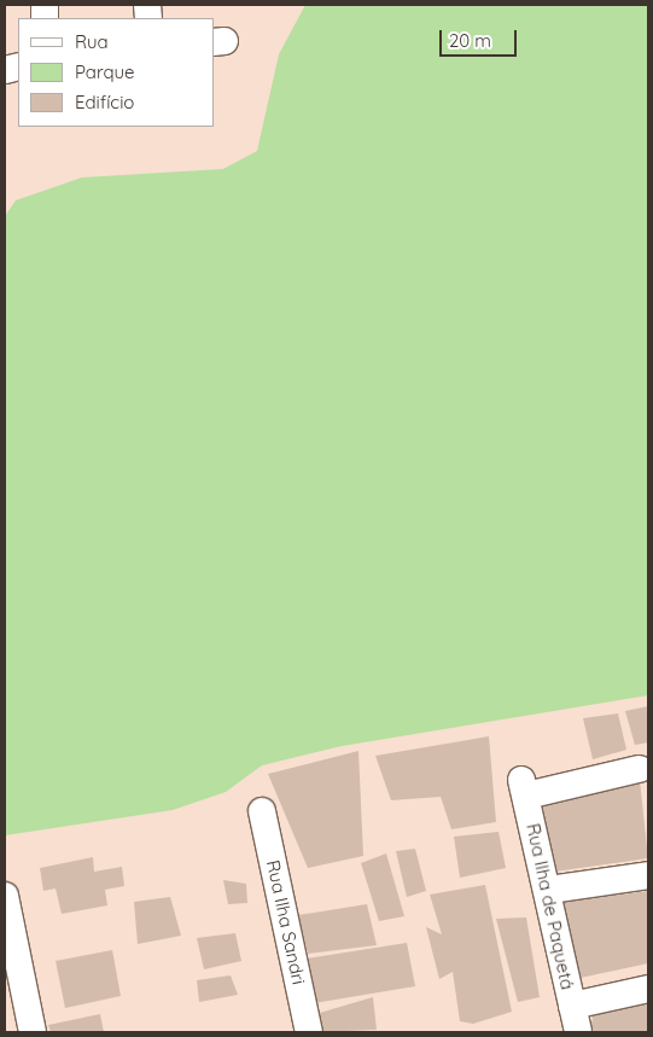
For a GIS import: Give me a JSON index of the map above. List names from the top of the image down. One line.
{"streets":{"street":["Rua Ilha de Paquetá","Rua Ilha Sandri"]},"legend":["Rua","Parque","Edifício"],"scale_bar":"20 m"}
